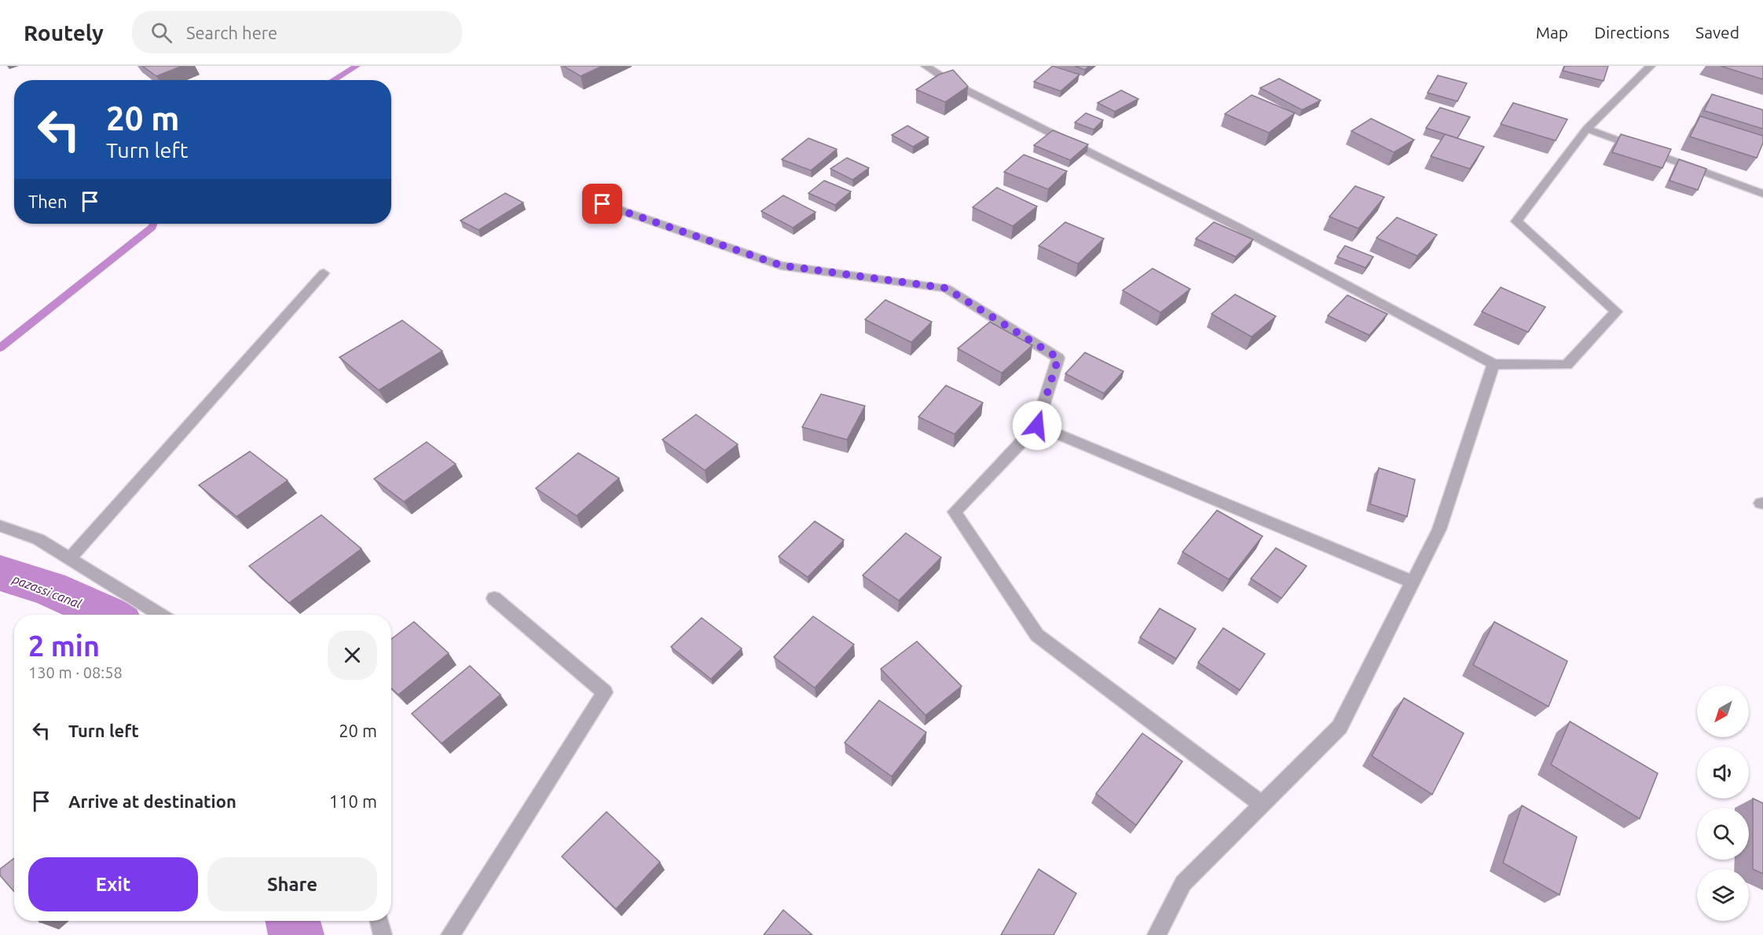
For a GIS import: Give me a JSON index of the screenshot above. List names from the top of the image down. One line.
{"water":["pazassi canal"],"north":"bottom left","page":{"header":"Routely","search":"Search here","nav":["Map","Directions","Saved"],"turn":["20 m","Turn left"],"then":"Then","heading":["2 min","130 m · 08:58"],"list":[{"name":"Turn left","value":"20 m"},{"name":"Arrive at destination","value":"110 m"}],"buttons":["Exit","Share"]}}
